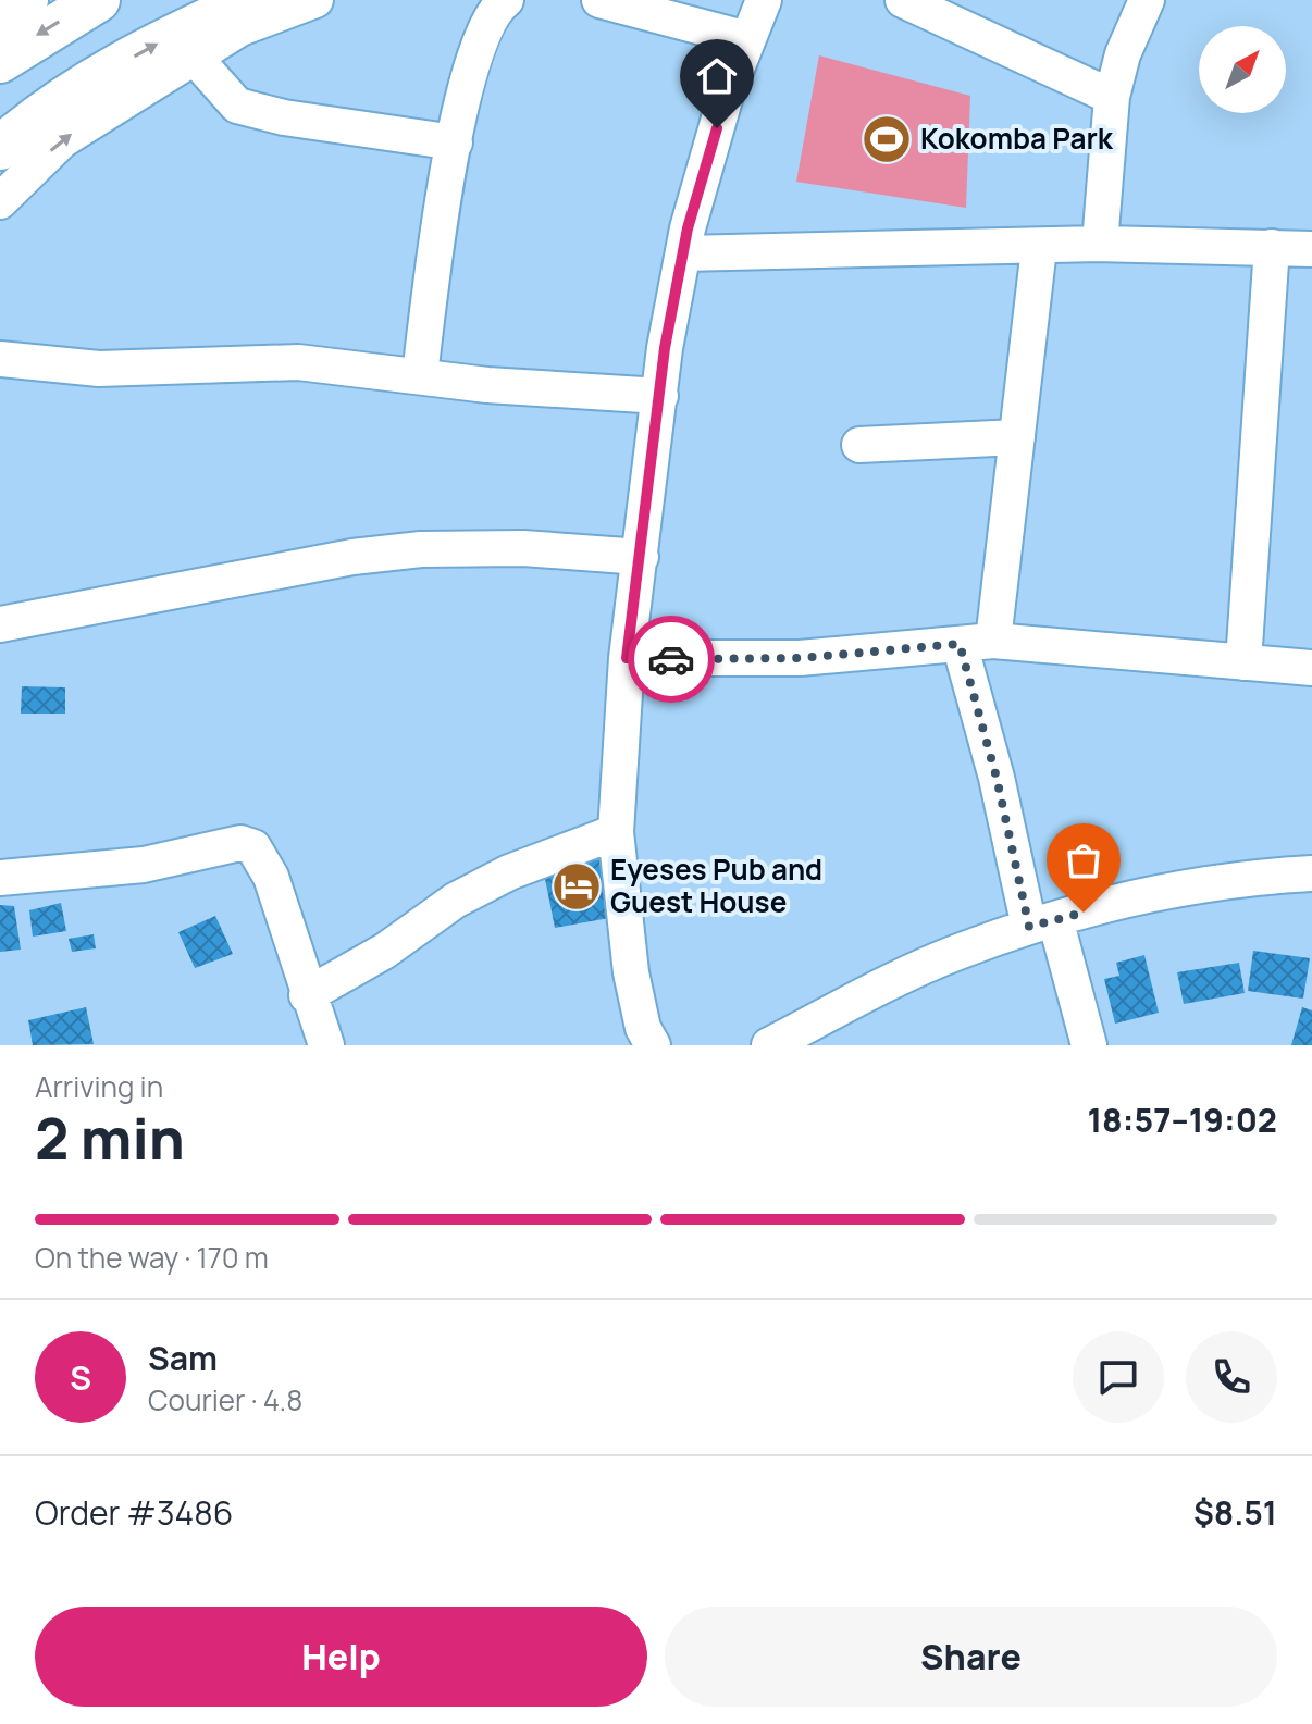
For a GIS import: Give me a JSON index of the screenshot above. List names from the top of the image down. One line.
{"places":{"sports":["Kokomba Park"],"hotel":["Eyeses Pub and Guest House"]},"north":"top right","page":{"heading":["2 min","Arriving in","18:57–19:02"],"panel":["Sam","Courier · 4.8","Order #3486","$8.51"],"bar":"On the way · 170 m","round":"S","buttons":["Help","Share"]}}
